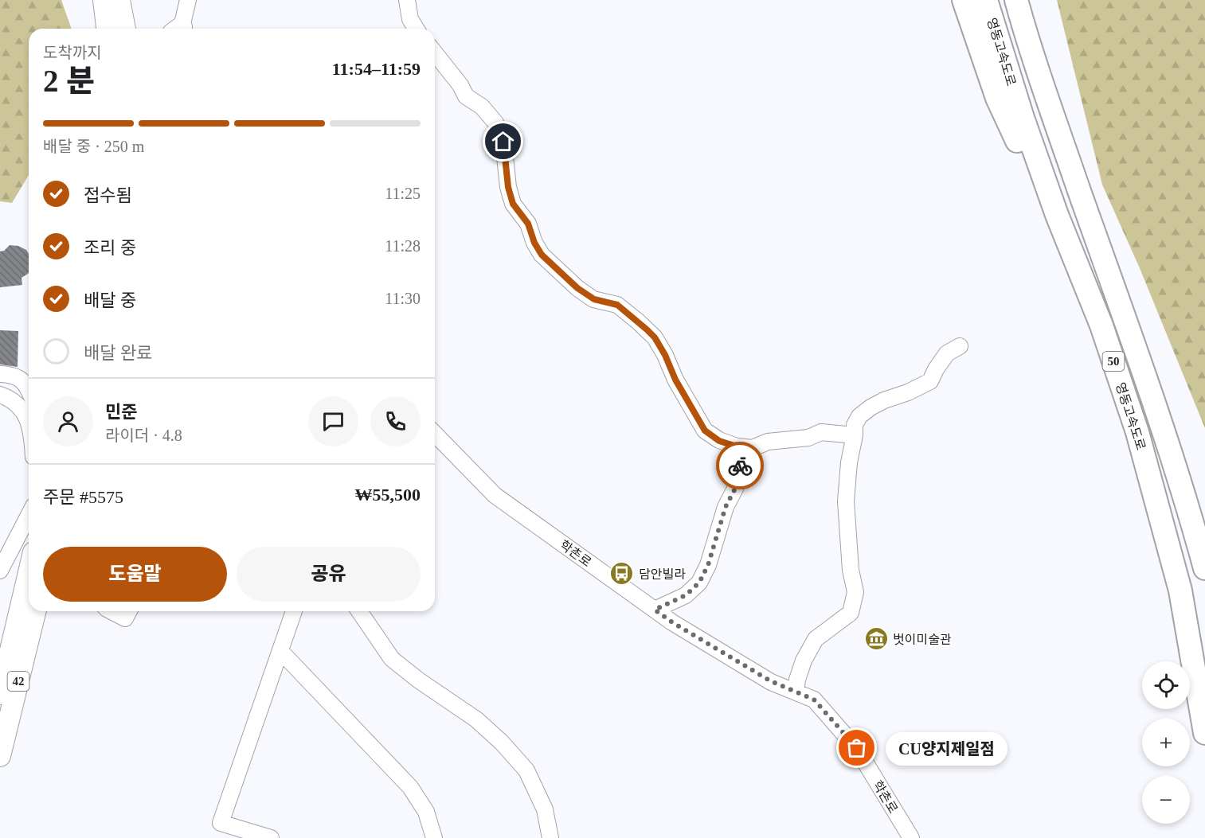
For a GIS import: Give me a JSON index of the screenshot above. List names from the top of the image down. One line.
{"streets":{"highway":["영동고속도로","50"],"main road":["42"],"street":["학촌로"]},"places":{"bus stop":["담안빌라"],"museum":["벗이미술관"],"other":["CU양지제일점"]},"page":{"heading":["2 분","도착까지","11:54–11:59"],"panel":["민준","라이더 · 4.8","주문 #5575","₩55,500"],"bar":"배달 중 · 250 m","list":[["접수됨","11:25"],["조리 중","11:28"],["배달 중","11:30"],"배달 완료"],"buttons":["도움말","공유"],"map_buttons":["+","−"],"bubble":"CU양지제일점"}}
